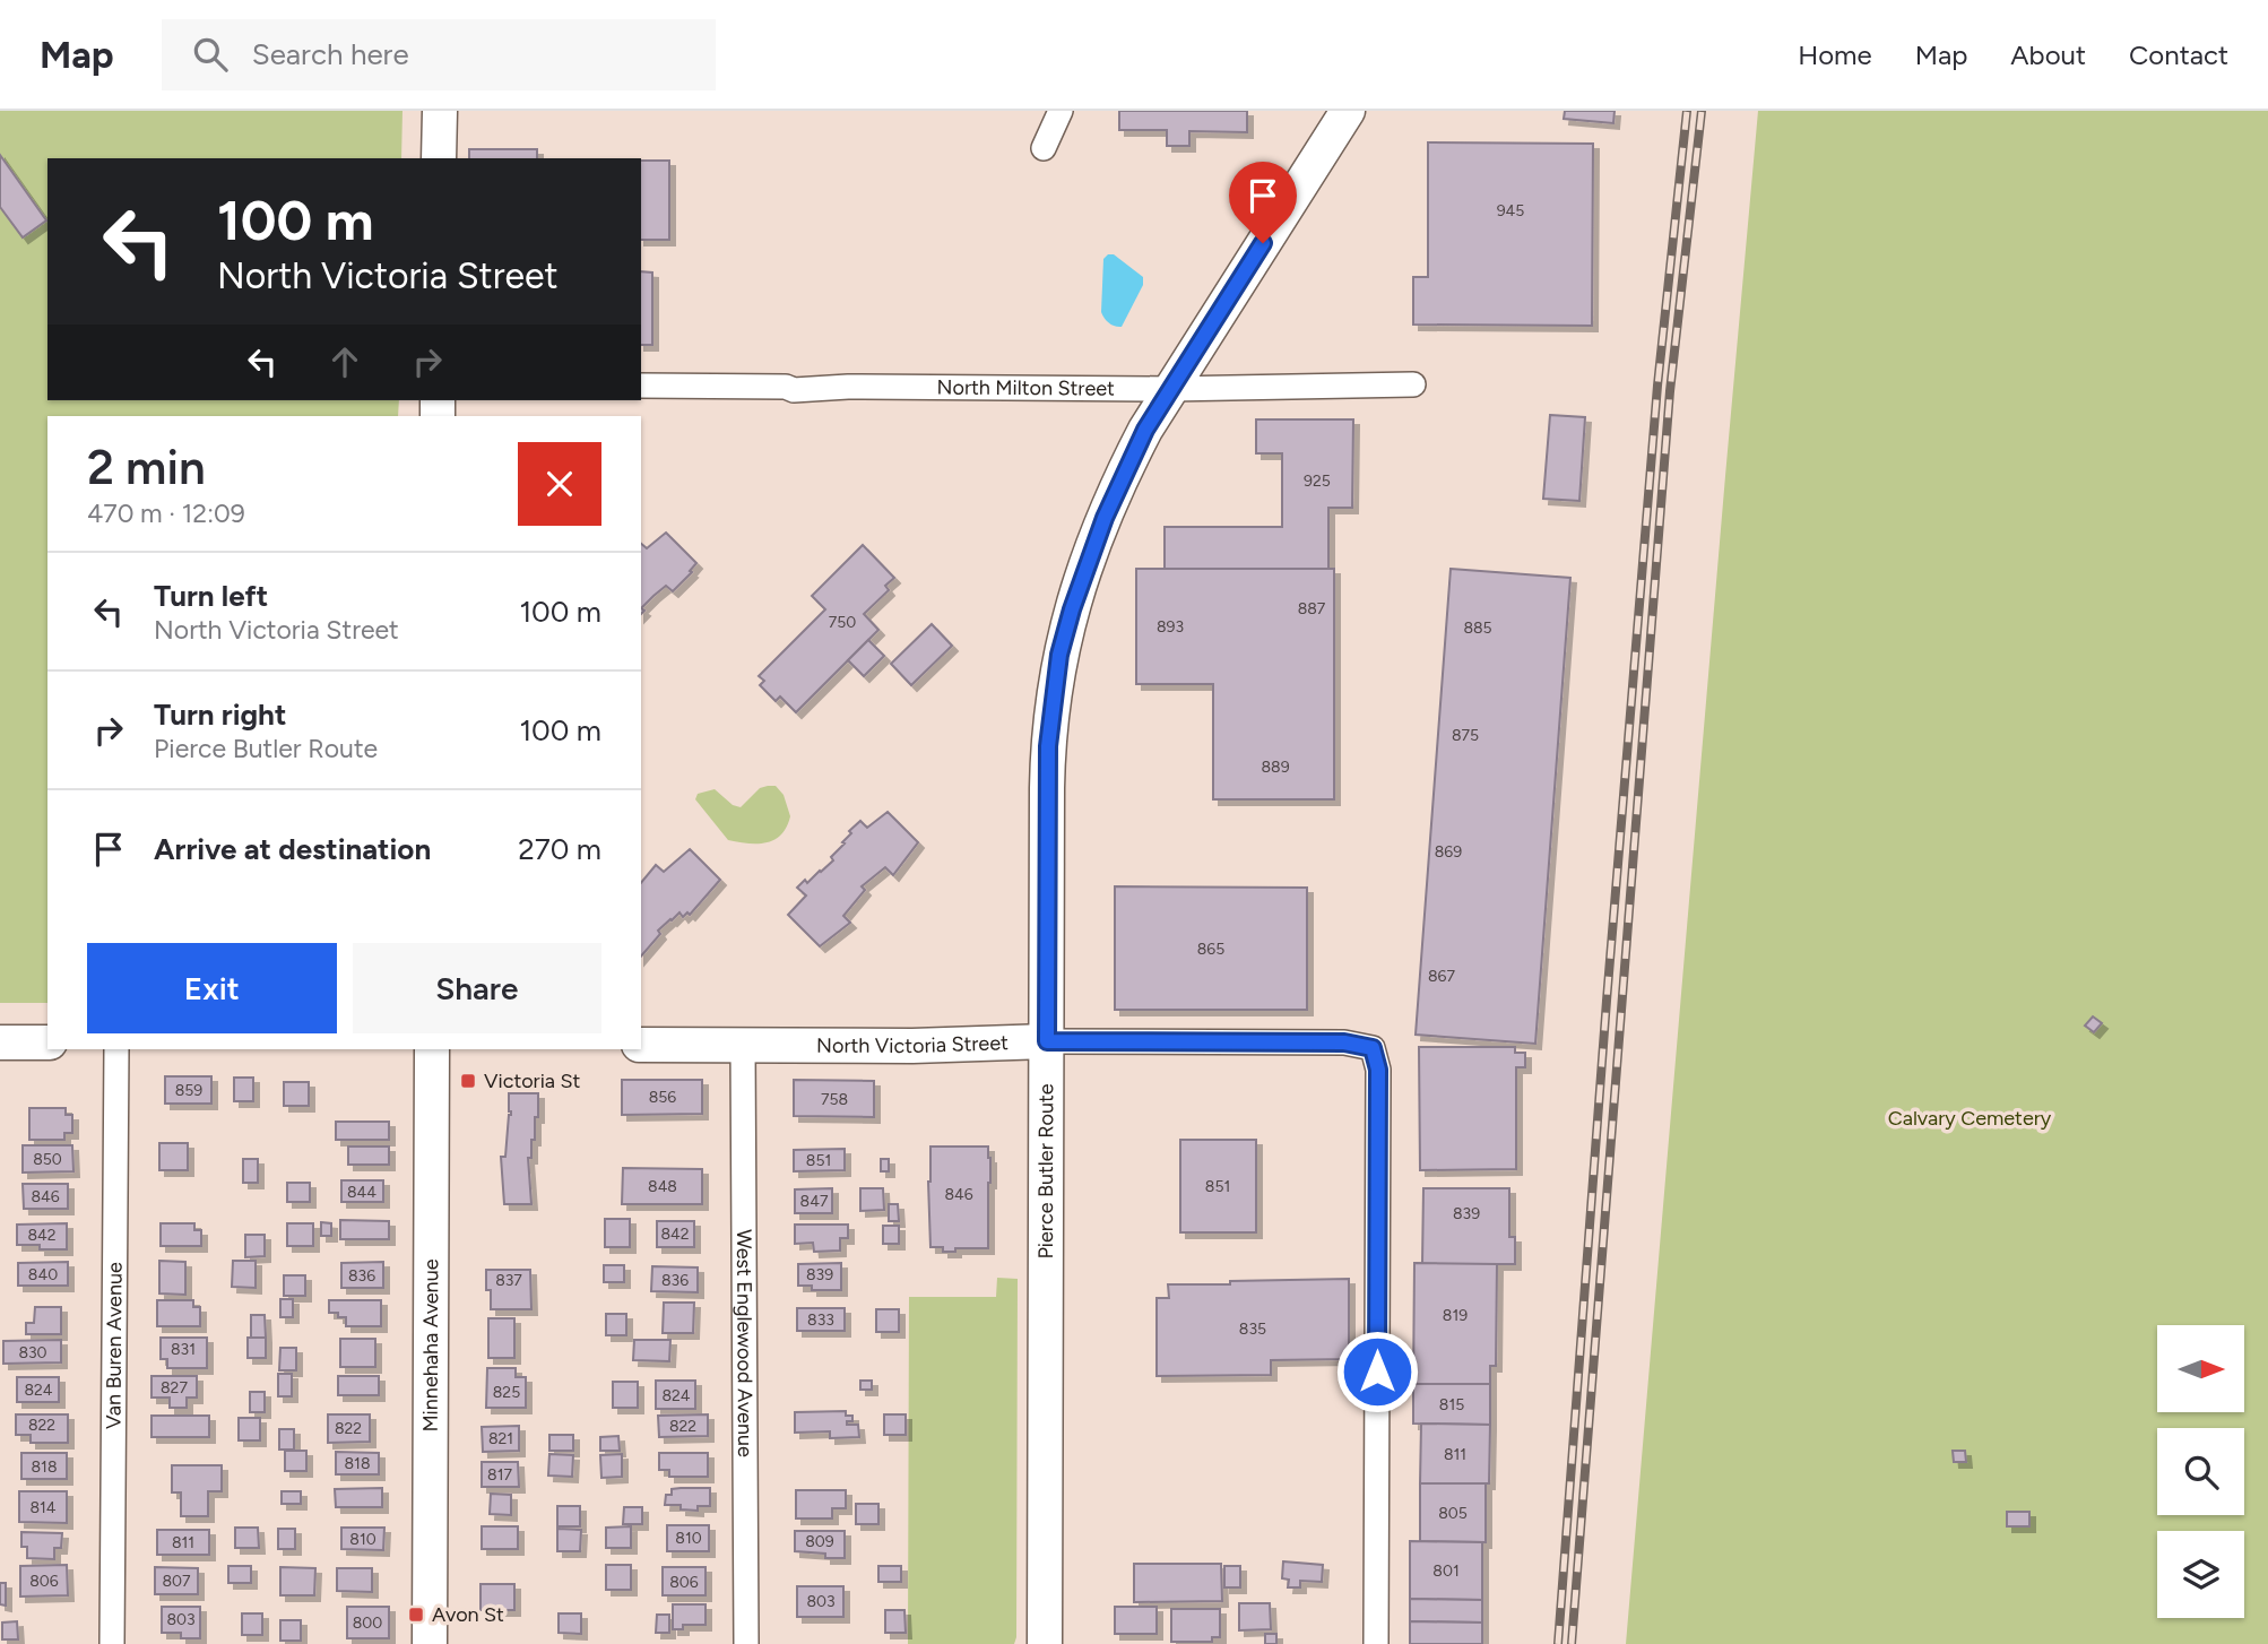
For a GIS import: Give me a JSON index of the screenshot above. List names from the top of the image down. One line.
{"streets":{"main road":["North Victoria Street","Pierce Butler Route","Minnehaha Avenue"],"street":["North Milton Street","West Englewood Avenue","Van Buren Avenue"]},"crossings":[["North Milton Street","Pierce Butler Route"],["North Victoria Street","Pierce Butler Route"],["North Victoria Street","West Englewood Avenue"]],"parks":["Calvary Cemetery"],"places":{"transit":["Victoria St","Avon St"]},"house_numbers":["945","925","887","750","893","885","875","889","869","865","867","859","856","758","850","851","848","851","844","846","846","847","839","842","842","840","839","836","837","836","819","833","835","831","830","827","824","825","824","815","822","822","822","821","811","818","818","817","814","805","810","810","809","811","801","806","807","806","803","803","800"],"north":"right","page":{"header":"Map","search":"Search here","nav":["Home","Map","About","Contact"],"turn":["100 m","North Victoria Street"],"heading":["2 min","470 m · 12:09"],"list":[{"name":"Turn left","note":"North Victoria Street","value":"100 m"},{"name":"Turn right","note":"Pierce Butler Route","value":"100 m"},{"name":"Arrive at destination","value":"270 m"}],"buttons":["Exit","Share"]}}
